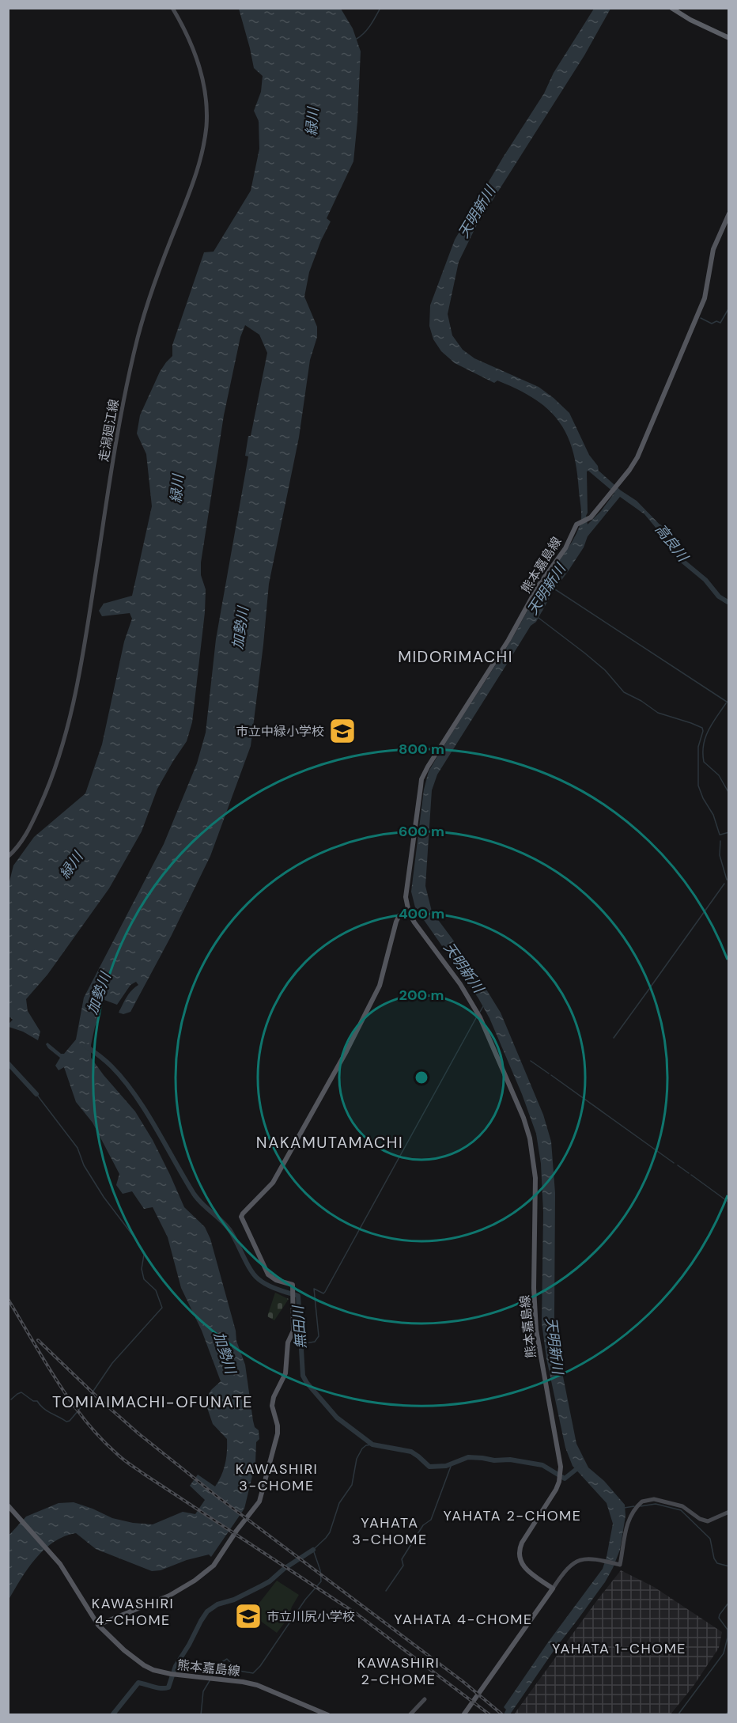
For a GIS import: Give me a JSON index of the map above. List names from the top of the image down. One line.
{"streets":{"main road":["走潟廻江線","熊本嘉島線"]},"districts":["MIDORIMACHI","NAKAMUTAMACHI","TOMIAIMACHI-OFUNATE","KAWASHIRI 3-CHOME","YAHATA 2-CHOME","YAHATA 3-CHOME","KAWASHIRI 4-CHOME","YAHATA 4-CHOME","YAHATA 1-CHOME","KAWASHIRI 2-CHOME"],"water":["緑川","天明新川","高良川","加勢川","無田川"],"places":{"school or university":["市立中緑小学校","市立川尻小学校"]},"rings":["800 m","600 m","400 m","200 m"]}
